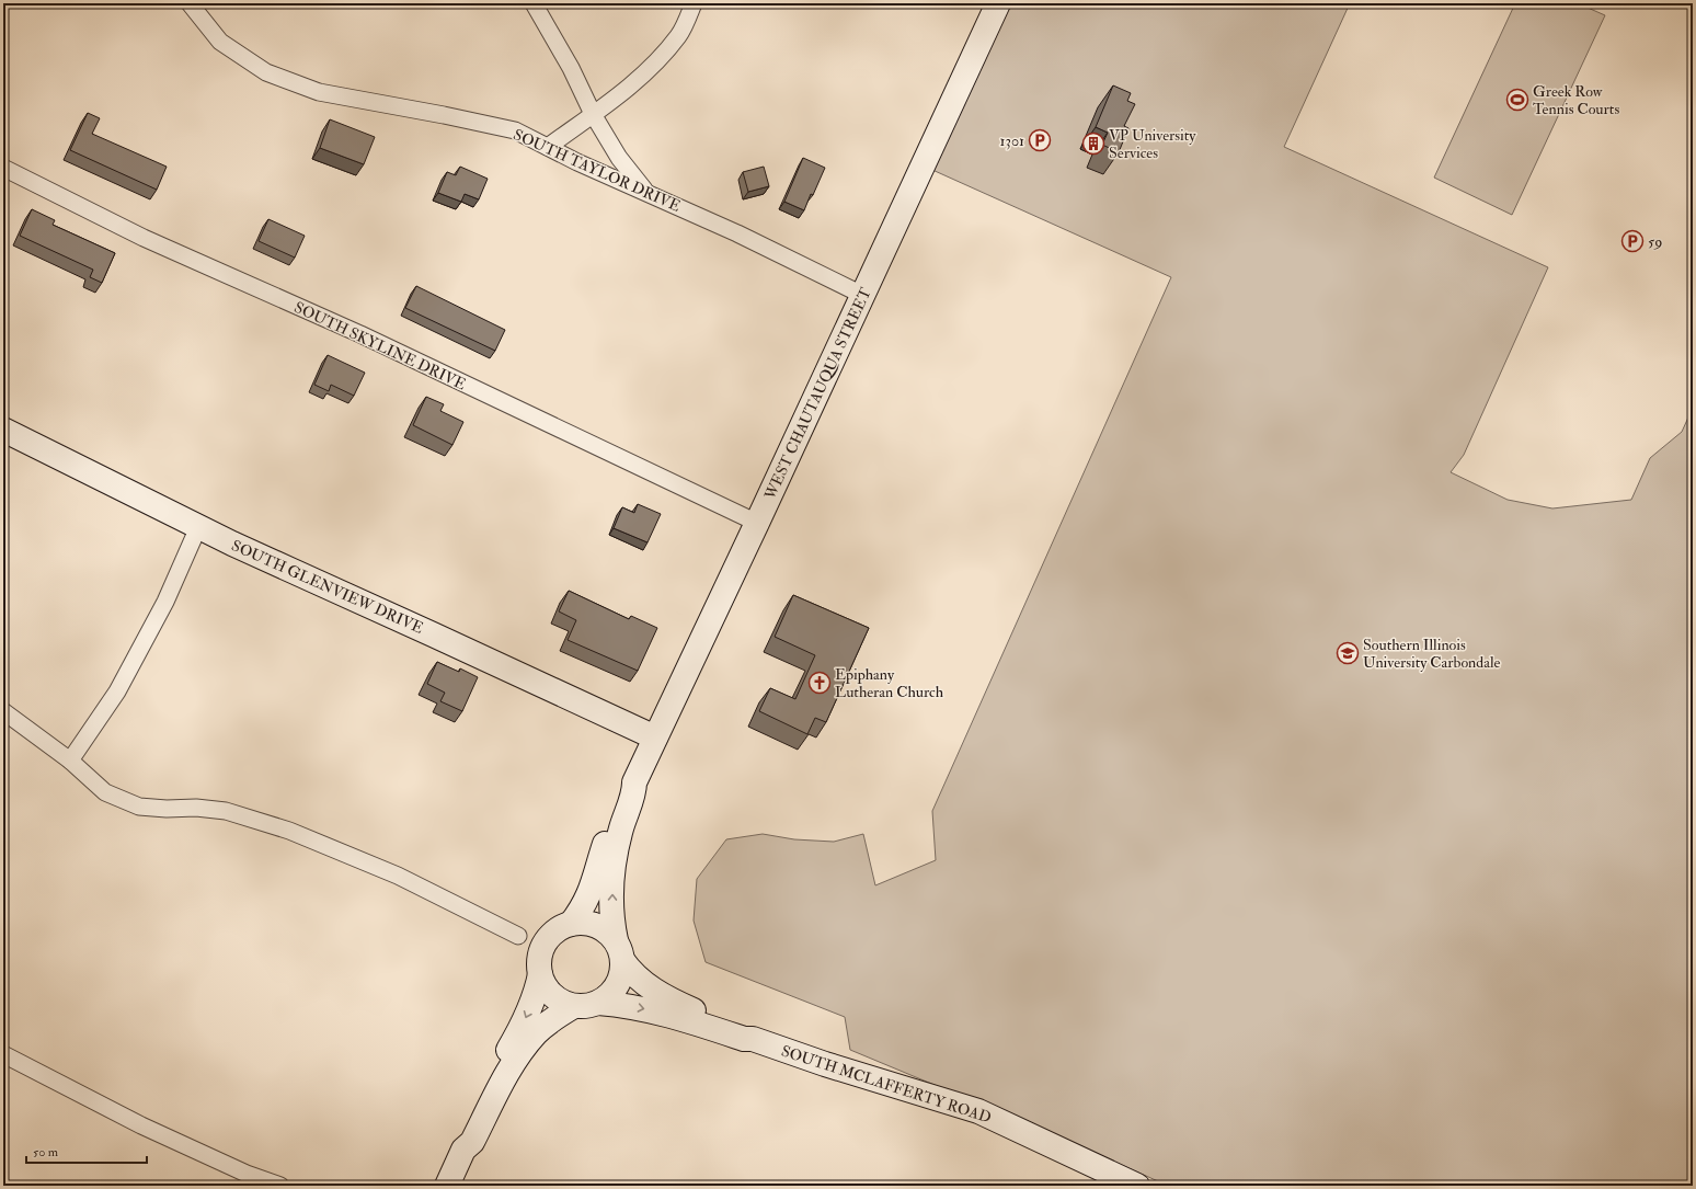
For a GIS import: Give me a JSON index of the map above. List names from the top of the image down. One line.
{"streets":{"street":["SOUTH TAYLOR DRIVE","SOUTH SKYLINE DRIVE","WEST CHAUTAUQUA STREET","SOUTH GLENVIEW DRIVE","SOUTH MCLAFFERTY ROAD"]},"crossings":[["SOUTH TAYLOR DRIVE","WEST CHAUTAUQUA STREET"],["SOUTH SKYLINE DRIVE","WEST CHAUTAUQUA STREET"],["WEST CHAUTAUQUA STREET","SOUTH GLENVIEW DRIVE"],["WEST CHAUTAUQUA STREET","SOUTH MCLAFFERTY ROAD"]],"places":{"sports":["Greek Row Tennis Courts"],"parking":["1301","59"],"building":["VP University Services"],"school or university":["Southern Illinois University Carbondale"],"church":["Epiphany Lutheran Church"]},"scale_bar":"50 m"}
